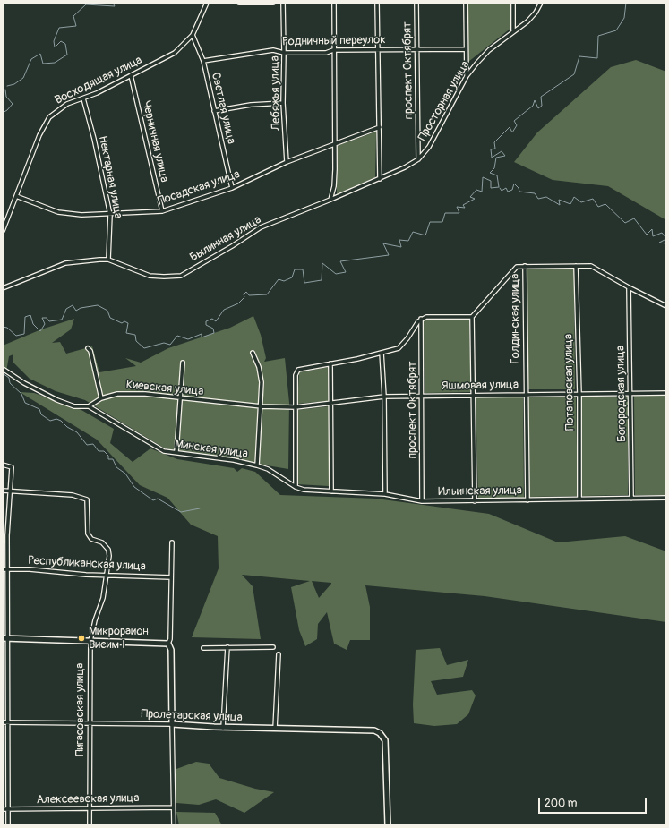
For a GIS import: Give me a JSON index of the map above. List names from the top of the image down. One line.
{"streets":{"street":["Родничный переулок","проспект Октябрят","Восходящая улица","Лебяжья улица","Просторная улица","Светлая улица","Черничная улица","Нектарная улица","Посадская улица","Былинная улица","Голдинская улица","Потаповская улица","Яшмовая улица","Киевская улица","Богородская улица","Минская улица","Ильинская улица","Республиканская улица","Пигасовская улица","Пролетарская улица","Алексеевская улица"]},"crossings":[["Родничный переулок","проспект Октябрят"],["Родничный переулок","Лебяжья улица"],["Родничный переулок","Светлая улица"],["проспект Октябрят","Просторная улица"],["проспект Октябрят","Яшмовая улица"],["проспект Октябрят","Ильинская улица"],["Восходящая улица","Светлая улица"],["Восходящая улица","Черничная улица"],["Восходящая улица","Нектарная улица"],["Восходящая улица","Посадская улица"],["Лебяжья улица","Посадская улица"],["Просторная улица","Былинная улица"],["Светлая улица","Посадская улица"],["Черничная улица","Посадская улица"],["Нектарная улица","Посадская улица"],["Нектарная улица","Былинная улица"],["Голдинская улица","Яшмовая улица"],["Голдинская улица","Ильинская улица"],["Потаповская улица","Яшмовая улица"],["Потаповская улица","Ильинская улица"],["Яшмовая улица","Киевская улица"],["Яшмовая улица","Богородская улица"],["Киевская улица","Минская улица"],["Богородская улица","Ильинская улица"],["Минская улица","Ильинская улица"],["Республиканская улица","Пигасовская улица"],["Пигасовская улица","Пролетарская улица"],["Пигасовская улица","Алексеевская улица"]],"places":["Микрорайон Висим I"],"scale_bar":"200 m"}
